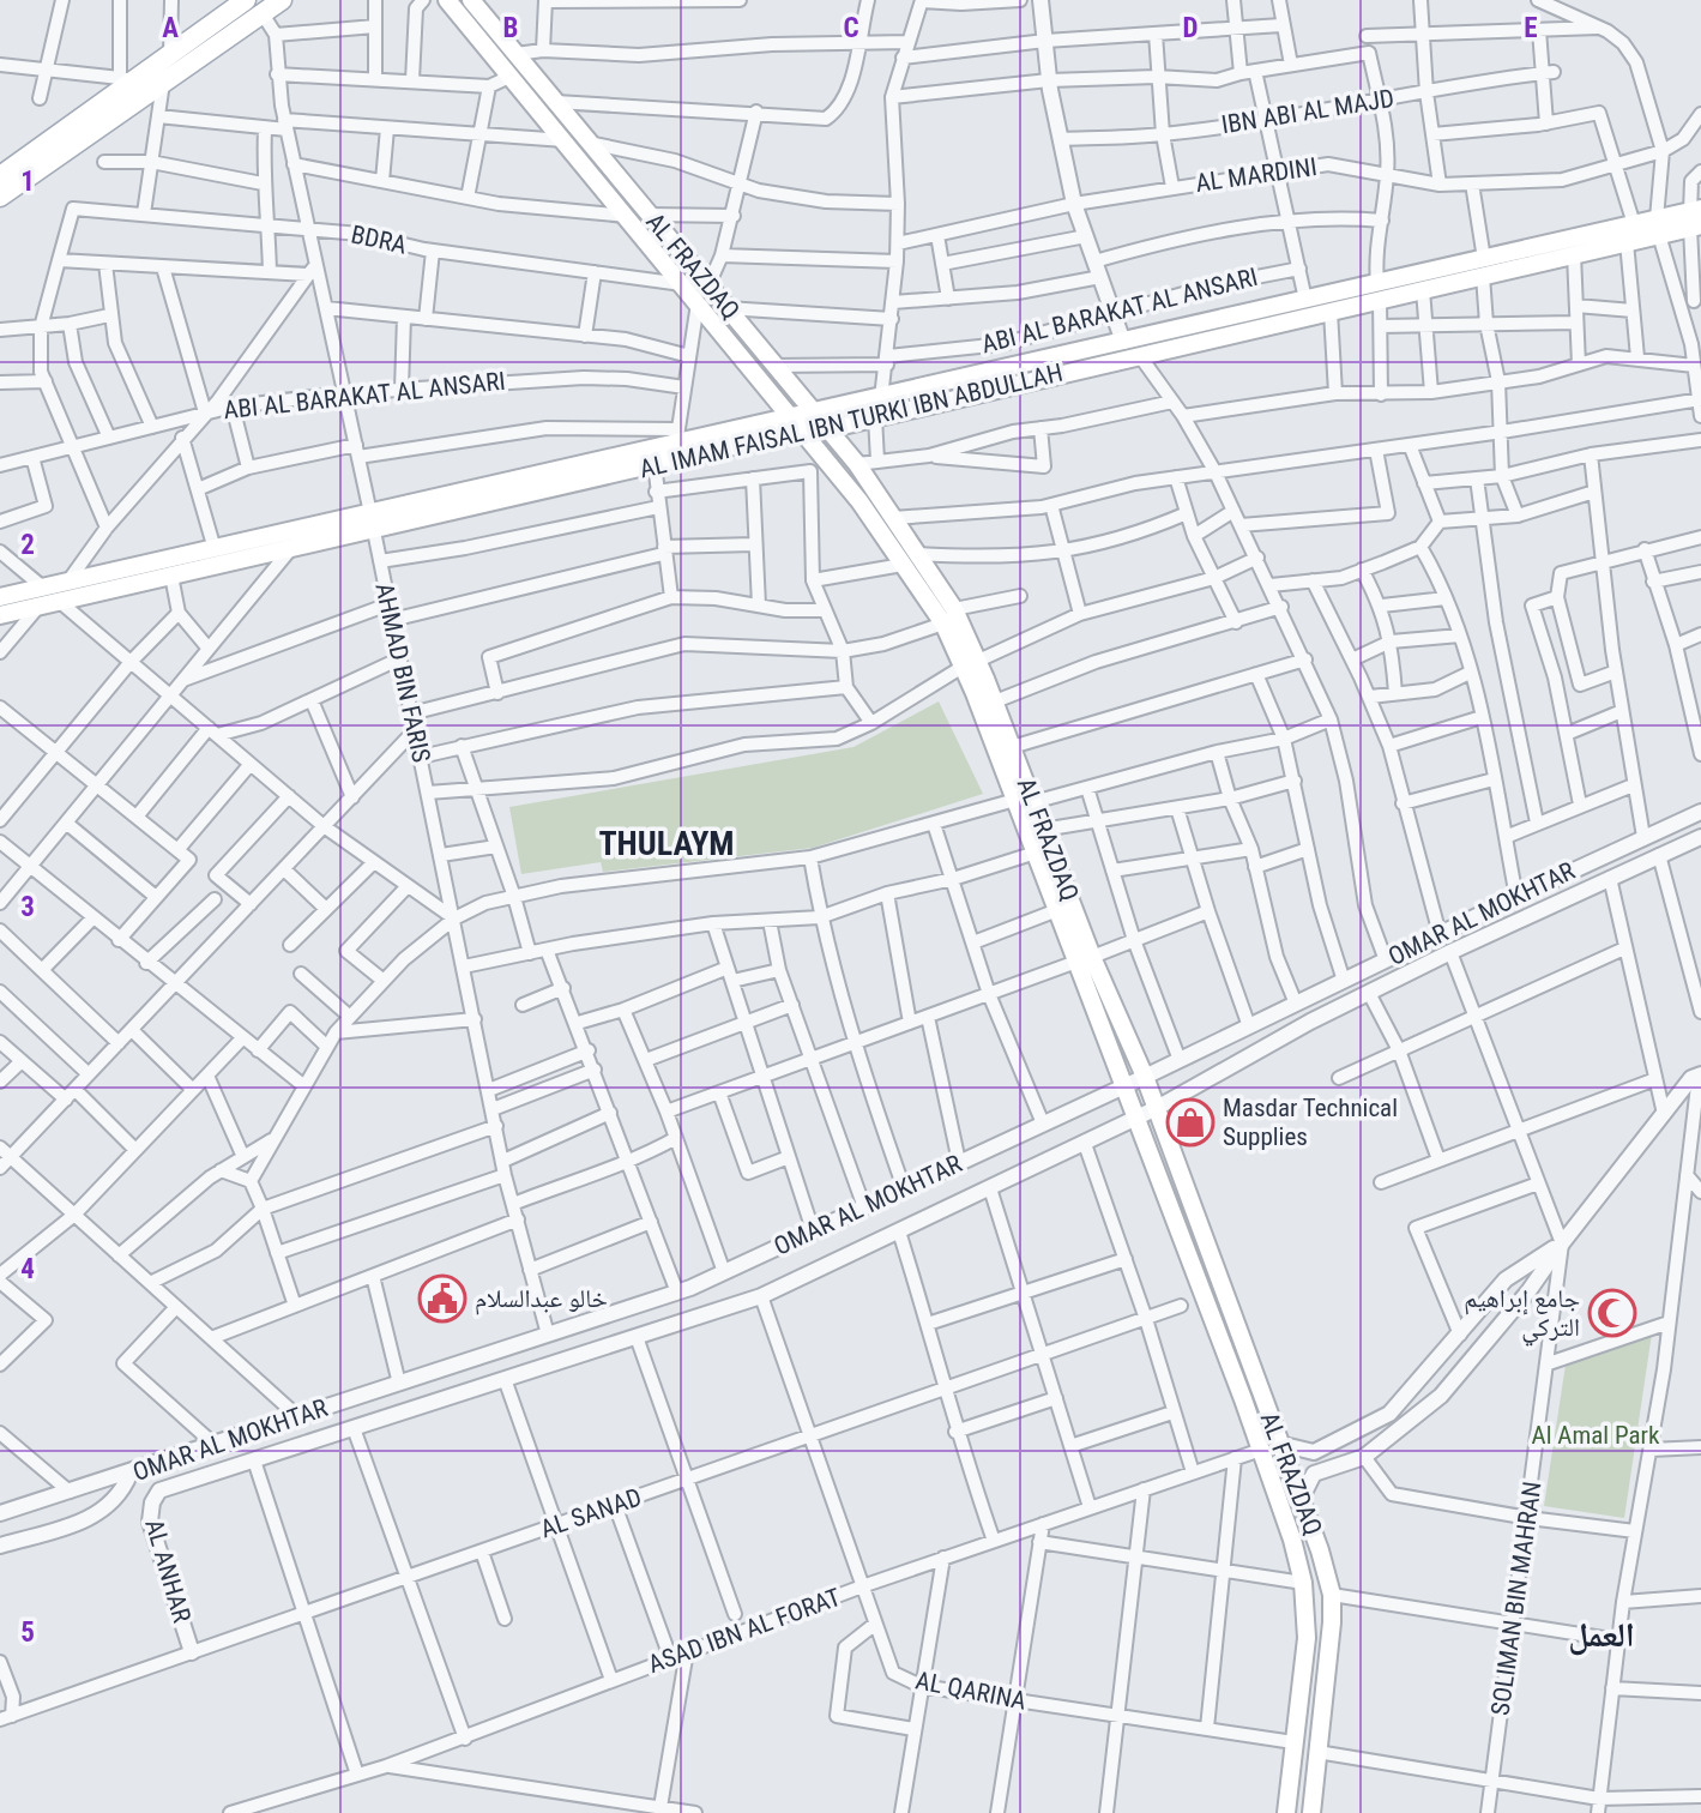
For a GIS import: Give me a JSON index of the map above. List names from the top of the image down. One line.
{"streets":{"main road":["AL FRAZDAQ","AL IMAM FAISAL IBN TURKI IBN ABDULLAH"],"street":["IBN ABI AL MAJD","AL MARDINI","BDRA","ABI AL BARAKAT AL ANSARI","AHMAD BIN FARIS","OMAR AL MOKHTAR","AL SANAD","AL ANHAR","SOLIMAN BIN MAHRAN","ASAD IBN AL FORAT","AL QARINA"]},"crossings":[["BDRA","AL FRAZDAQ"],["BDRA","AHMAD BIN FARIS"],["AL FRAZDAQ","ABI AL BARAKAT AL ANSARI"],["AL FRAZDAQ","AL IMAM FAISAL IBN TURKI IBN ABDULLAH"],["AL FRAZDAQ","OMAR AL MOKHTAR"],["AL FRAZDAQ","ASAD IBN AL FORAT"],["AL FRAZDAQ","AL QARINA"],["ABI AL BARAKAT AL ANSARI","AHMAD BIN FARIS"],["AL IMAM FAISAL IBN TURKI IBN ABDULLAH","AHMAD BIN FARIS"],["AHMAD BIN FARIS","OMAR AL MOKHTAR"],["OMAR AL MOKHTAR","AL ANHAR"],["OMAR AL MOKHTAR","SOLIMAN BIN MAHRAN"],["OMAR AL MOKHTAR","AL QARINA"],["AL SANAD","AL ANHAR"],["AL SANAD","AL QARINA"],["ASAD IBN AL FORAT","AL QARINA"]],"districts":["THULAYM","العمل"],"parks":["Al Amal Park"],"places":{"shop":["Masdar Technical Supplies"],"public building":["خالو عبدالسلام"],"mosque":["جامع إبراهيم التركي"]},"grid":{"columns":["A","B","C","D","E"],"rows":["1","2","3","4","5"]}}
